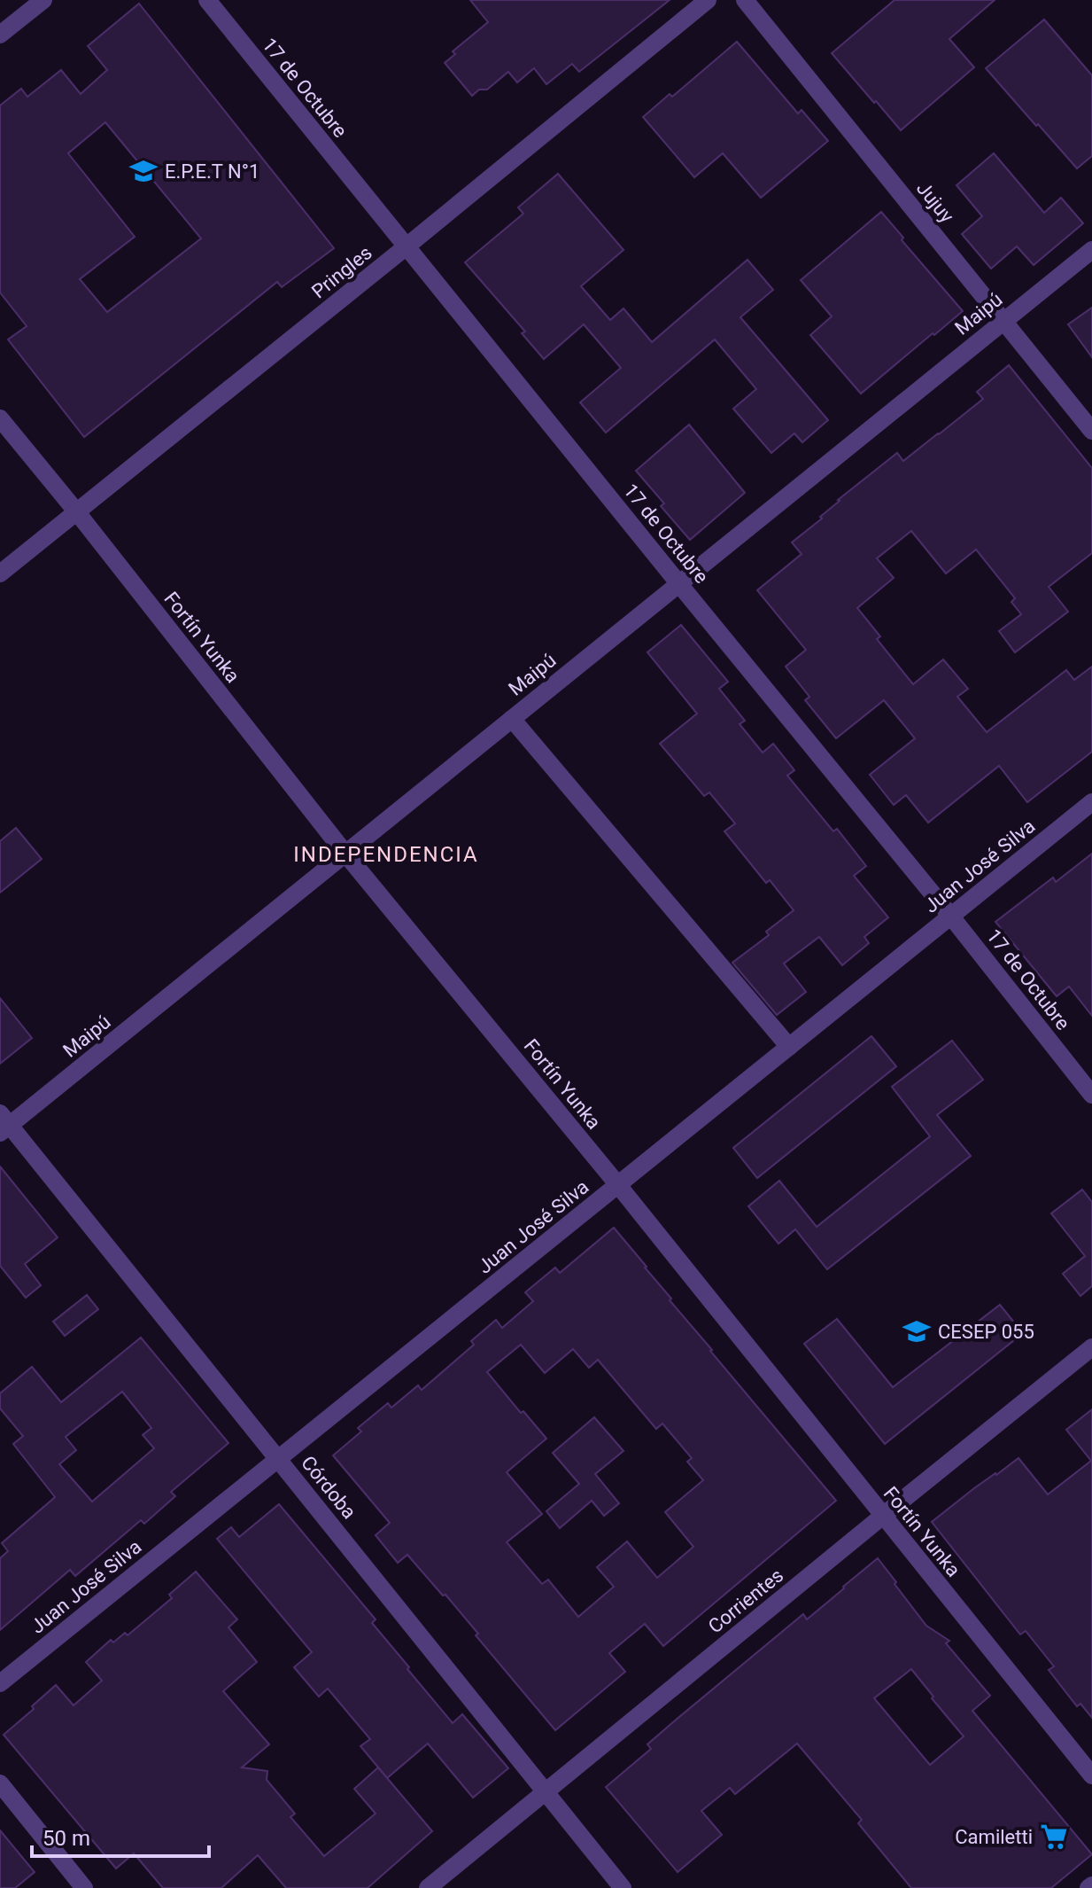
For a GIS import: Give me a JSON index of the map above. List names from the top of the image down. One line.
{"streets":{"street":["17 de Octubre","Jujuy","Pringles","Maipú","Fortín Yunka","Juan José Silva","Córdoba","Corrientes"]},"crossings":[["17 de Octubre","Pringles"],["17 de Octubre","Maipú"],["17 de Octubre","Juan José Silva"],["Jujuy","Maipú"],["Pringles","Fortín Yunka"],["Maipú","Fortín Yunka"],["Maipú","Córdoba"],["Fortín Yunka","Juan José Silva"],["Fortín Yunka","Corrientes"],["Juan José Silva","Córdoba"],["Córdoba","Corrientes"]],"districts":["INDEPENDENCIA"],"places":{"school or university":["E.P.E.T N°1","CESEP 055"],"supermarket":["Camiletti"]},"scale_bar":"50 m"}
